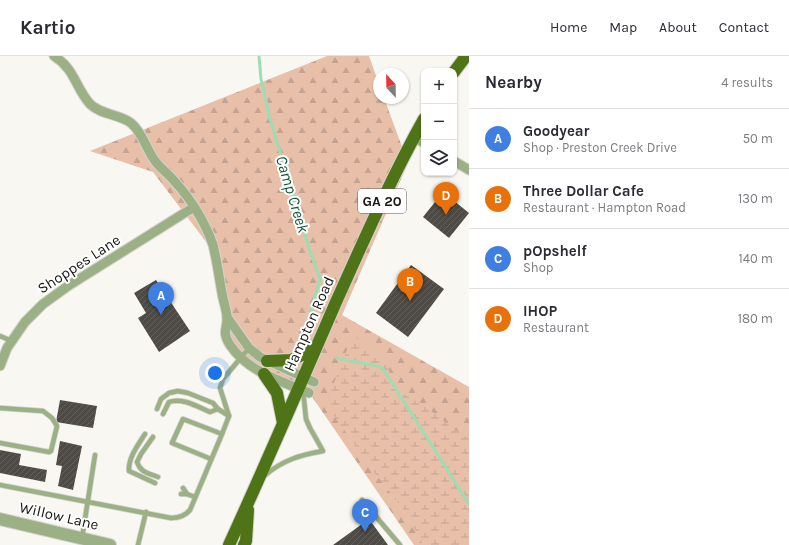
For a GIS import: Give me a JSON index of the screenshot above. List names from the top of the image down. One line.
{"streets":{"main road":["GA 20","Hampton Road"],"street":["Shoppes Lane","Willow Lane"]},"water":["Camp Creek"],"north":"top","page":{"header":"Kartio","nav":["Home","Map","About","Contact"],"heading":["Nearby","4 results"],"map_buttons":["+","−"],"list":[{"mark":"A","name":"Goodyear","note":"Shop · Preston Creek Drive","value":"50 m"},{"mark":"B","name":"Three Dollar Cafe","note":"Restaurant · Hampton Road","value":"130 m"},{"mark":"C","name":"pOpshelf","note":"Shop","value":"140 m"},{"mark":"D","name":"IHOP","note":"Restaurant","value":"180 m"}],"pins":["D","B","A","C"]}}
